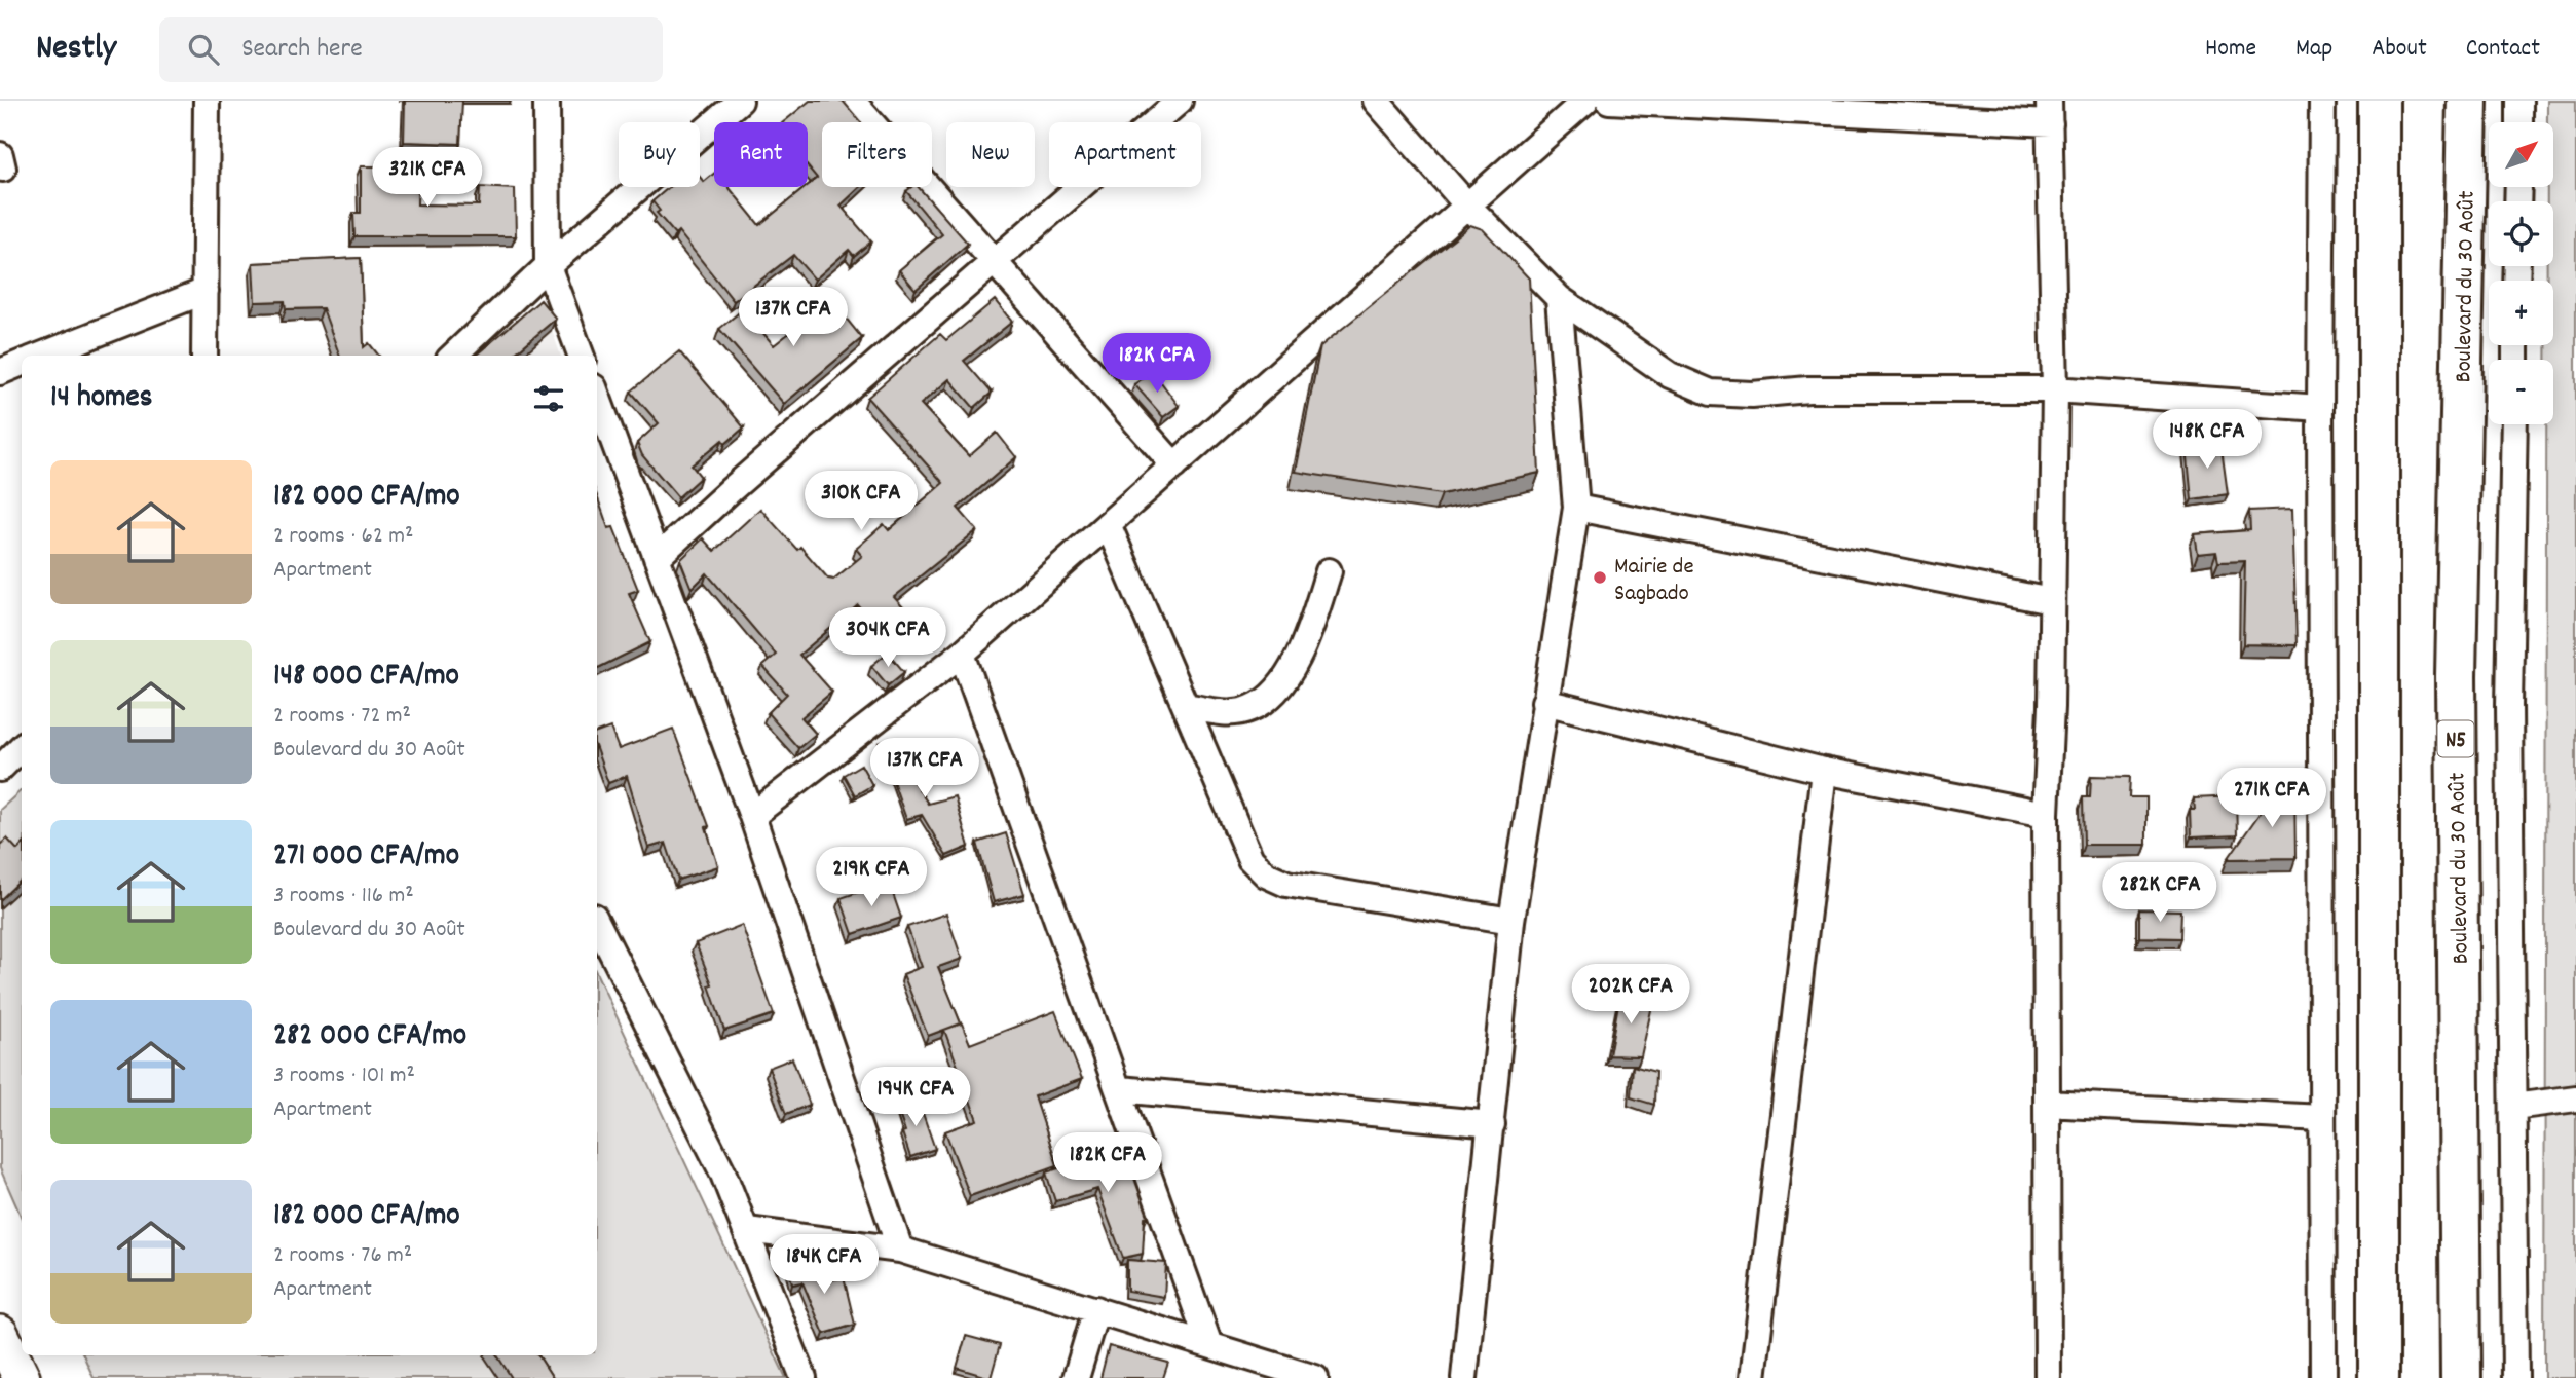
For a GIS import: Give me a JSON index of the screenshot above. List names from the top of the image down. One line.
{"streets":{"highway":["Boulevard du 30 Août","N5"]},"places":["Mairie de Sagbado"],"north":"top right","page":{"header":"Nestly","search":"Search here","nav":["Home","Map","About","Contact"],"map_buttons":["+","−"],"chip":["Buy","Rent","Filters","New","Apartment"],"price":["321K CFA","137K CFA","182K CFA","148K CFA","310K CFA","304K CFA","137K CFA","271K CFA","219K CFA","282K CFA","202K CFA","194K CFA","182K CFA","184K CFA"],"heading":"14 homes","list":[{"name":"182 000 CFA/mo","note":"2 rooms · 62 m² · Apartment"},{"name":"148 000 CFA/mo","note":"2 rooms · 72 m² · Boulevard du 30 Août"},{"name":"271 000 CFA/mo","note":"3 rooms · 116 m² · Boulevard du 30 Août"},{"name":"282 000 CFA/mo","note":"3 rooms · 101 m² · Apartment"},{"name":"182 000 CFA/mo","note":"2 rooms · 76 m² · Apartment"}]}}
